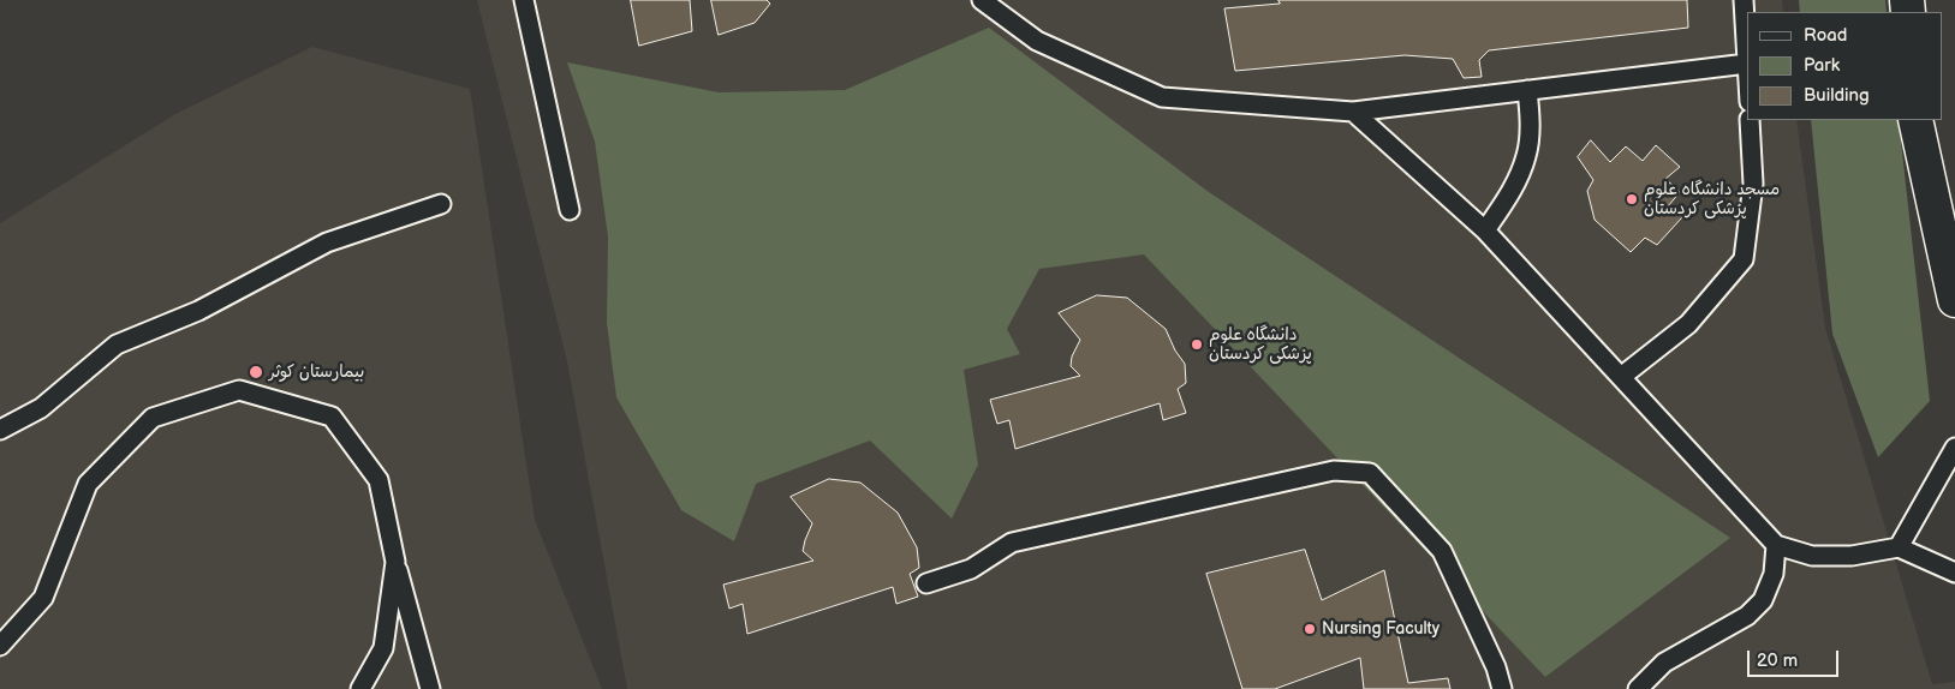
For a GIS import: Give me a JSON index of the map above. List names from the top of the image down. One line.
{"places":["مسجد دانشگاه علوم پزشکی کردستان","دانشگاه علوم پزشکی کردستان","بیمارستان کوثر","Nursing Faculty"],"legend":["Road","Park","Building"],"scale_bar":"20 m"}
